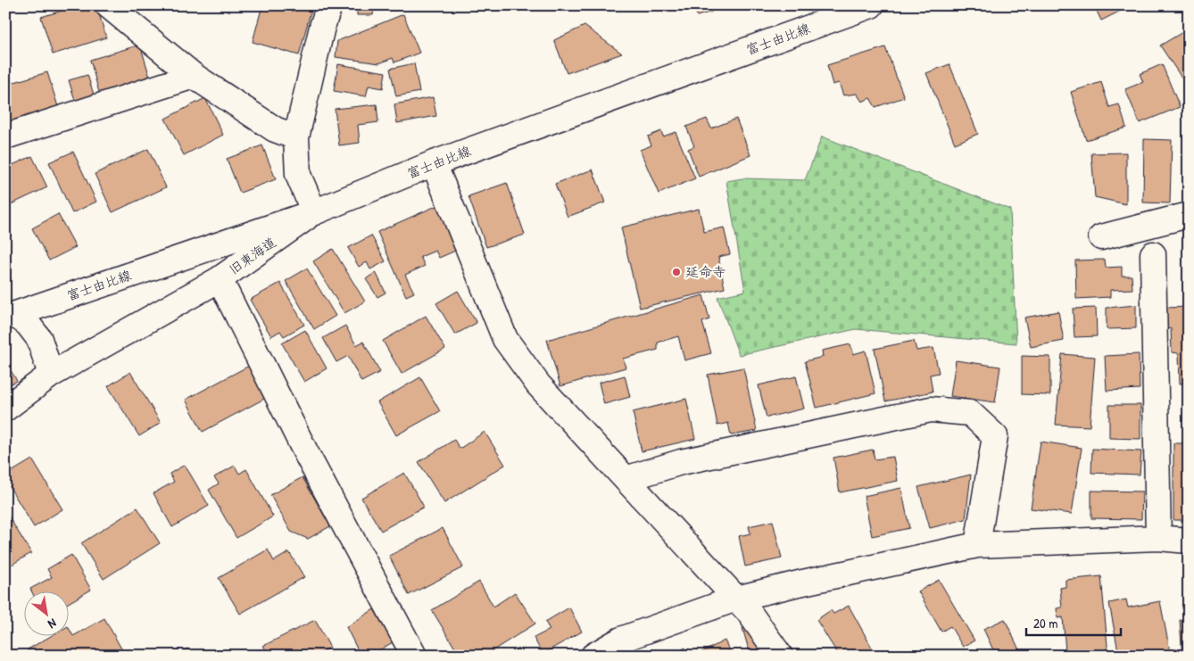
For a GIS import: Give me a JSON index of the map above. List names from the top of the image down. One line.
{"streets":{"street":["富士由比線","旧東海道"]},"crossings":[["富士由比線","旧東海道"]],"places":["延命寺"],"scale_bar":"20 m","north":"bottom right"}
